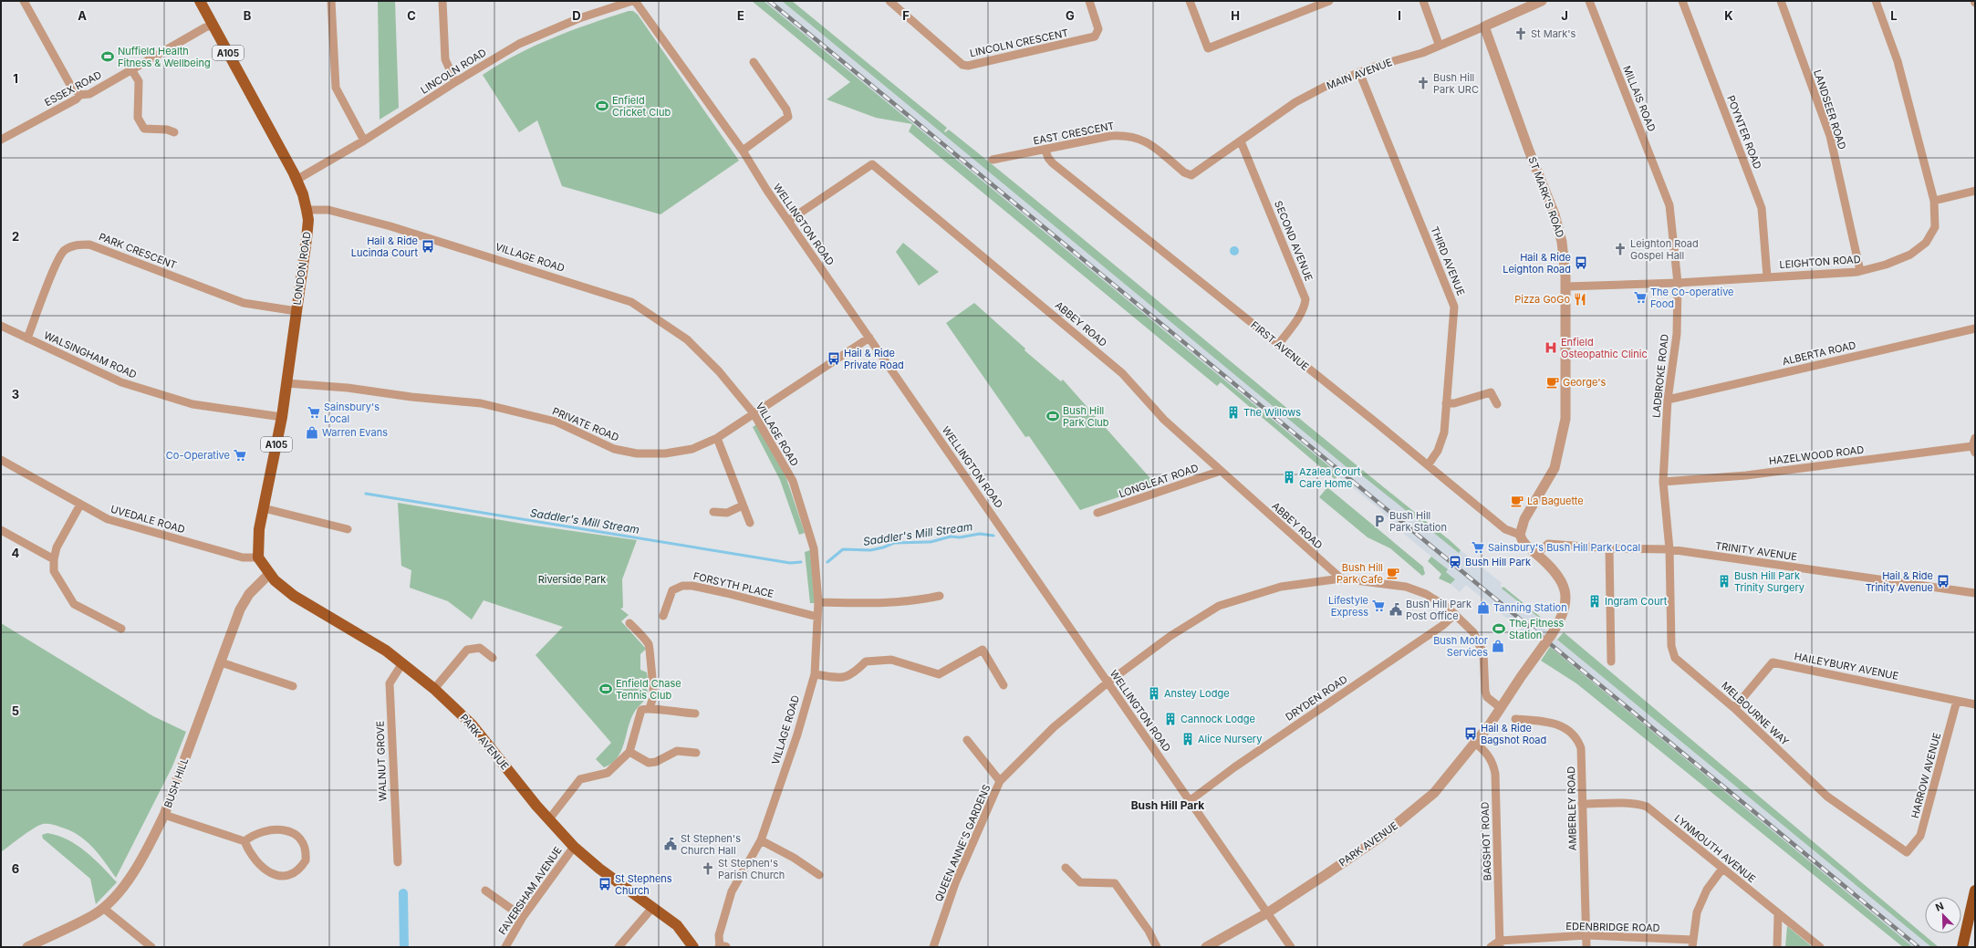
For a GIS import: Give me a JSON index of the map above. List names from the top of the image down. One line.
{"streets":{"main road":["A105","LONDON ROAD","PARK AVENUE"],"street":["LINCOLN CRESCENT","LINCOLN ROAD","MAIN AVENUE","ESSEX ROAD","MILLAIS ROAD","LANDSEER ROAD","POYNTER ROAD","EAST CRESCENT","ST MARK'S ROAD","WELLINGTON ROAD","SECOND AVENUE","PARK CRESCENT","VILLAGE ROAD","THIRD AVENUE","LEIGHTON ROAD","ABBEY ROAD","FIRST AVENUE","ALBERTA ROAD","WALSINGHAM ROAD","LADBROKE ROAD","PRIVATE ROAD","HAZELWOOD ROAD","LONGLEAT ROAD","UVEDALE ROAD","TRINITY AVENUE","FORSYTH PLACE","HAILEYBURY AVENUE","DRYDEN ROAD","MELBOURNE WAY","WALNUT GROVE","HARROW AVENUE","BUSH HILL","AMBERLEY ROAD","BAGSHOT ROAD","QUEEN ANNE'S GARDENS","LYNMOUTH AVENUE","FAVERSHAM AVENUE","EDENBRIDGE ROAD"]},"crossings":[["LINCOLN ROAD","WELLINGTON ROAD"],["LINCOLN ROAD","LONDON ROAD"],["MAIN AVENUE","EAST CRESCENT"],["MAIN AVENUE","ST MARK'S ROAD"],["MAIN AVENUE","SECOND AVENUE"],["MAIN AVENUE","THIRD AVENUE"],["ESSEX ROAD","LONDON ROAD"],["MILLAIS ROAD","LADBROKE ROAD"],["LANDSEER ROAD","LEIGHTON ROAD"],["POYNTER ROAD","LEIGHTON ROAD"],["EAST CRESCENT","FIRST AVENUE"],["ST MARK'S ROAD","LEIGHTON ROAD"],["ST MARK'S ROAD","FIRST AVENUE"],["WELLINGTON ROAD","ABBEY ROAD"],["WELLINGTON ROAD","PRIVATE ROAD"],["WELLINGTON ROAD","DRYDEN ROAD"],["WELLINGTON ROAD","PARK AVENUE"],["WELLINGTON ROAD","QUEEN ANNE'S GARDENS"],["SECOND AVENUE","FIRST AVENUE"],["PARK CRESCENT","LONDON ROAD"],["PARK CRESCENT","WALSINGHAM ROAD"],["VILLAGE ROAD","LONDON ROAD"],["VILLAGE ROAD","PRIVATE ROAD"],["VILLAGE ROAD","FORSYTH PLACE"],["THIRD AVENUE","FIRST AVENUE"],["LEIGHTON ROAD","LADBROKE ROAD"],["LONDON ROAD","WALSINGHAM ROAD"],["LONDON ROAD","PRIVATE ROAD"],["LONDON ROAD","UVEDALE ROAD"],["LONDON ROAD","PARK AVENUE"],["ABBEY ROAD","LONGLEAT ROAD"],["ABBEY ROAD","QUEEN ANNE'S GARDENS"],["FIRST AVENUE","TRINITY AVENUE"],["FIRST AVENUE","PARK AVENUE"],["FIRST AVENUE","QUEEN ANNE'S GARDENS"],["ALBERTA ROAD","LADBROKE ROAD"],["LADBROKE ROAD","HAZELWOOD ROAD"],["LADBROKE ROAD","TRINITY AVENUE"],["LADBROKE ROAD","MELBOURNE WAY"],["UVEDALE ROAD","PARK AVENUE"],["TRINITY AVENUE","MELBOURNE WAY"],["HAILEYBURY AVENUE","MELBOURNE WAY"],["HAILEYBURY AVENUE","HARROW AVENUE"],["DRYDEN ROAD","QUEEN ANNE'S GARDENS"],["MELBOURNE WAY","HARROW AVENUE"],["PARK AVENUE","WALNUT GROVE"],["PARK AVENUE","BUSH HILL"],["PARK AVENUE","BAGSHOT ROAD"],["PARK AVENUE","QUEEN ANNE'S GARDENS"],["PARK AVENUE","FAVERSHAM AVENUE"],["AMBERLEY ROAD","LYNMOUTH AVENUE"],["AMBERLEY ROAD","EDENBRIDGE ROAD"],["BAGSHOT ROAD","EDENBRIDGE ROAD"]],"districts":["Bush Hill Park"],"water":["Saddler's Mill Stream"],"parks":["Riverside Park"],"places":{"church":["St Mark's","Bush Hill Park URC","Leighton Road Gospel Hall","St Stephen's Parish Church"],"sports":["Nuffield Health Fitness & Wellbeing","Enfield Cricket Club","Bush Hill Park Club","The Fitness Station","Enfield Chase Tennis Club"],"bus stop":["Hail & Ride Lucinda Court","Hail & Ride Leighton Road","Hail & Ride Private Road","Hail & Ride Trinity Avenue","Hail & Ride Bagshot Road","St Stephens Church"],"supermarket":["The Co-operative Food","Sainsbury's Local","Co-Operative","Sainsbury's Bush Hill Park Local","Lifestyle Express"],"restaurant":["Pizza GoGo"],"hospital":["Enfield Osteopathic Clinic"],"cafe":["George's","La Baguette","Bush Hill Park Cafe"],"building":["The Willows","Azalea Court Care Home","Bush Hill Park Trinity Surgery","Ingram Court","Anstey Lodge","Cannock Lodge","Alice Nursery"],"shop":["Warren Evans","Tanning Station","Bush Motor Services"],"parking":["Bush Hill Park Station"],"station":["Bush Hill Park"],"public building":["Bush Hill Park Post Office","St Stephen's Church Hall"]},"north":"top left","grid":{"columns":["A","B","C","D","E","F","G","H","I","J","K","L"],"rows":["1","2","3","4","5","6"]}}
